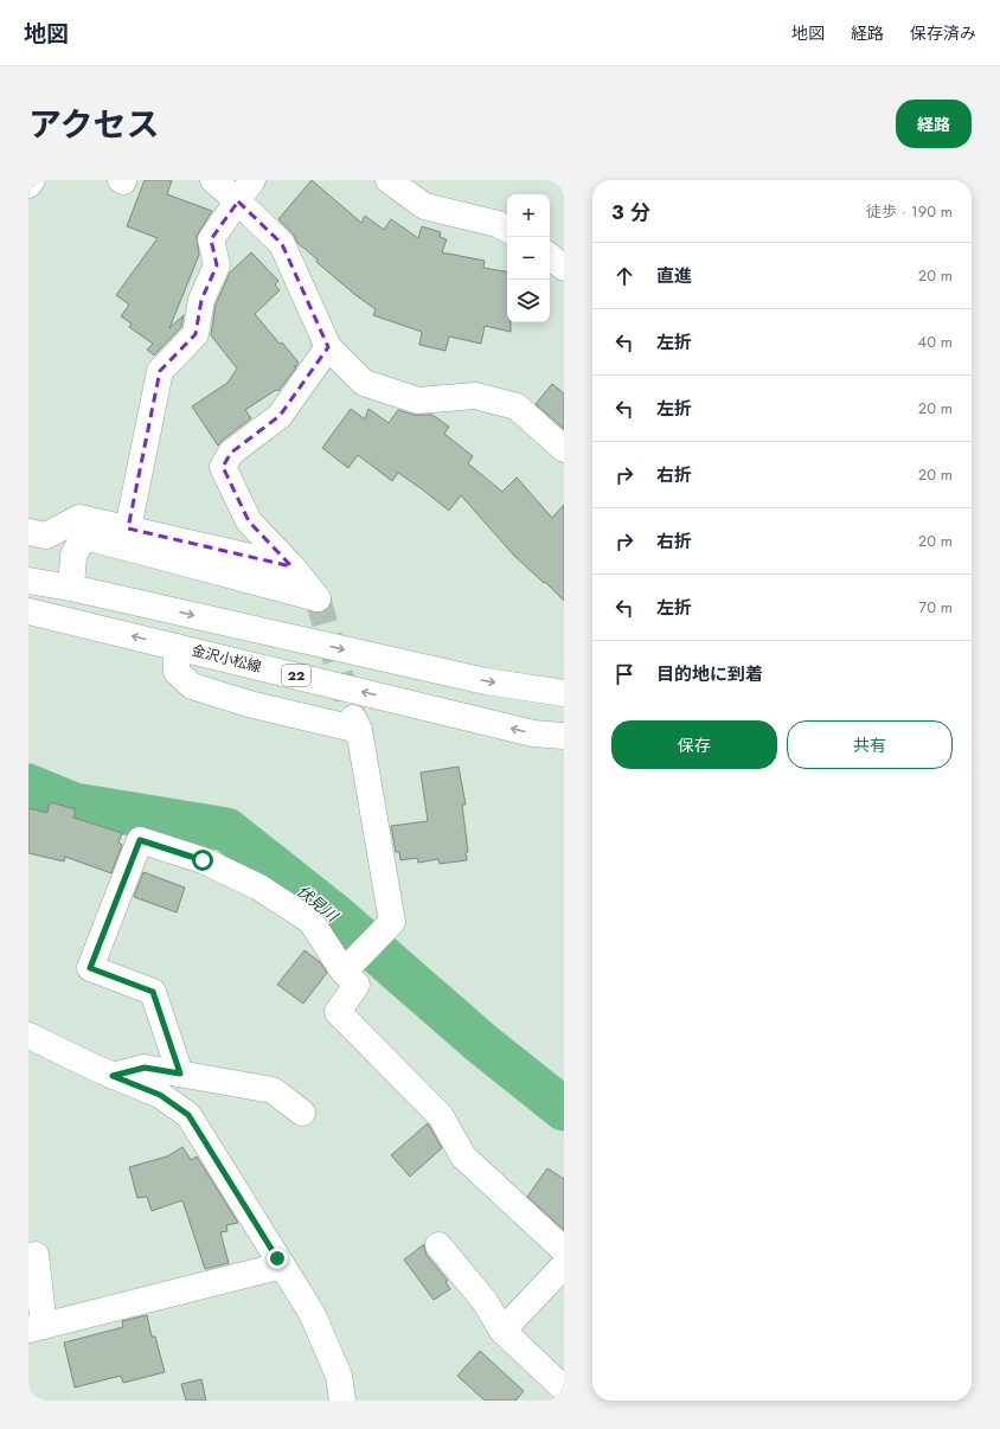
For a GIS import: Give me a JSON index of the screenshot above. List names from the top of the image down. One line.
{"streets":{"street":["金沢小松線","22"]},"water":["伏見川"],"page":{"header":"地図","nav":["地図","経路","保存済み"],"title":"アクセス","buttons":["経路",["保存","共有"]],"heading":["3 分","徒歩 · 190 m"],"map_buttons":["+","−"],"list":[["直進","20 m"],["左折","40 m"],["左折","20 m"],["右折","20 m"],["右折","20 m"],["左折","70 m"],"目的地に到着"]}}
